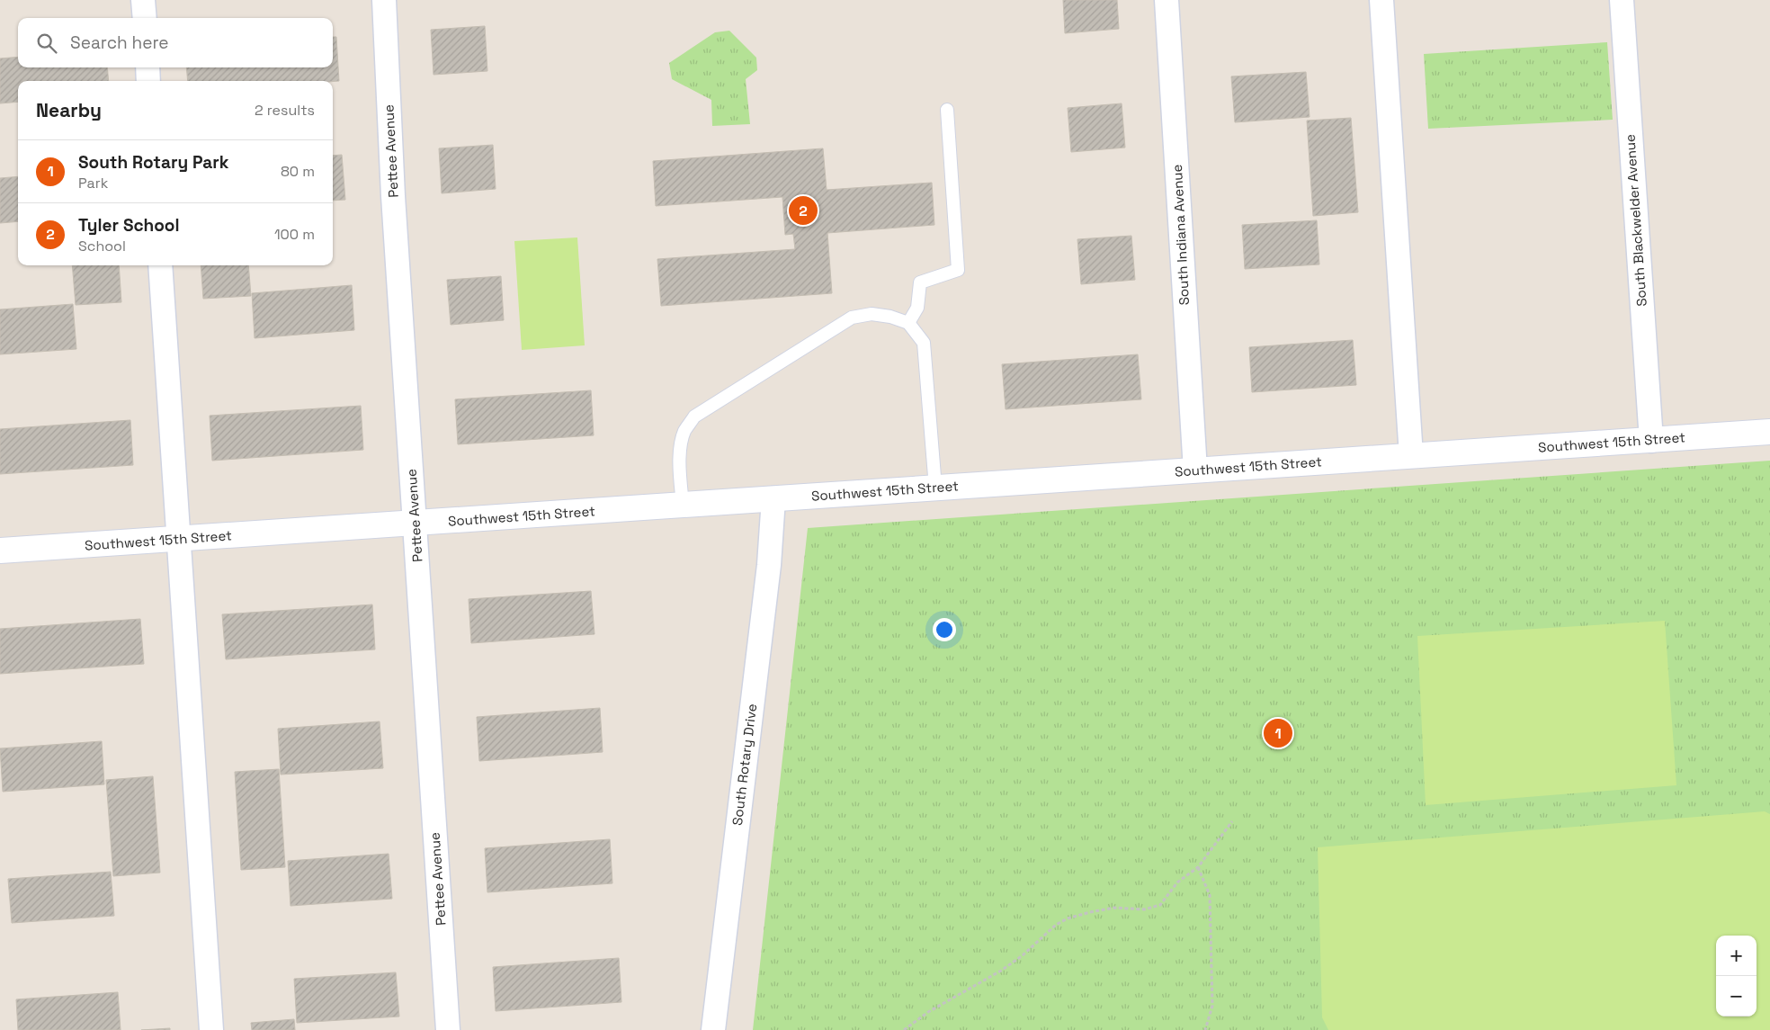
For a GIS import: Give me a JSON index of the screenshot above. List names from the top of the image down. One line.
{"streets":{"street":["Pettee Avenue","South Blackwelder Avenue","South Indiana Avenue","Southwest 15th Street","South Rotary Drive"]},"crossings":[["Pettee Avenue","Southwest 15th Street"],["South Blackwelder Avenue","Southwest 15th Street"],["South Indiana Avenue","Southwest 15th Street"],["Southwest 15th Street","South Rotary Drive"]],"page":{"search":"Search here","heading":["Nearby","2 results"],"list":[{"mark":"1","name":"South Rotary Park","note":"Park","value":"80 m"},{"mark":"2","name":"Tyler School","note":"School","value":"100 m"}],"pins":["2","1"],"map_buttons":["+","−"]}}
